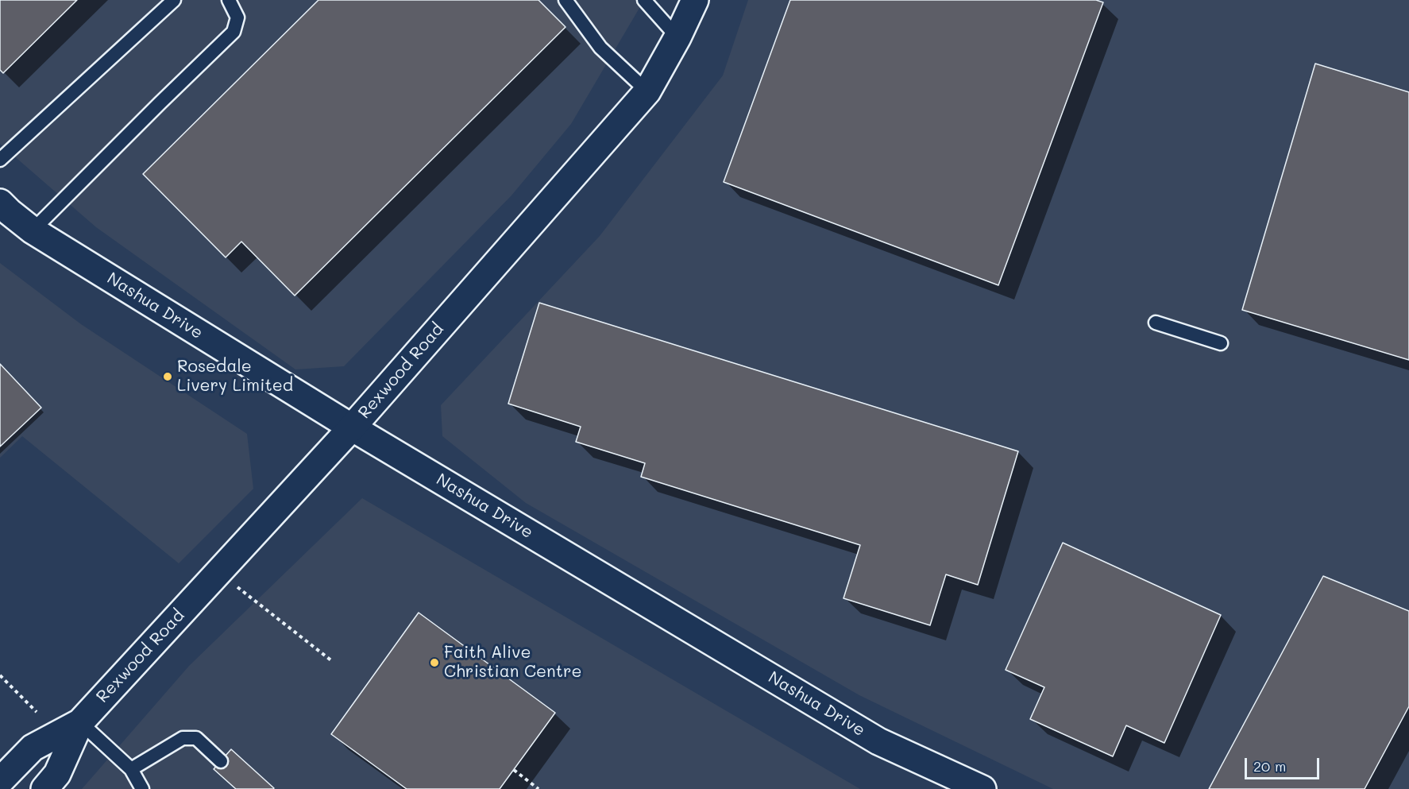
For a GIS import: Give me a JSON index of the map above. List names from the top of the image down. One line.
{"streets":{"street":["Nashua Drive","Rexwood Road"]},"crossings":[["Nashua Drive","Rexwood Road"]],"places":["Rosedale Livery Limited","Faith Alive Christian Centre"],"scale_bar":"20 m"}
